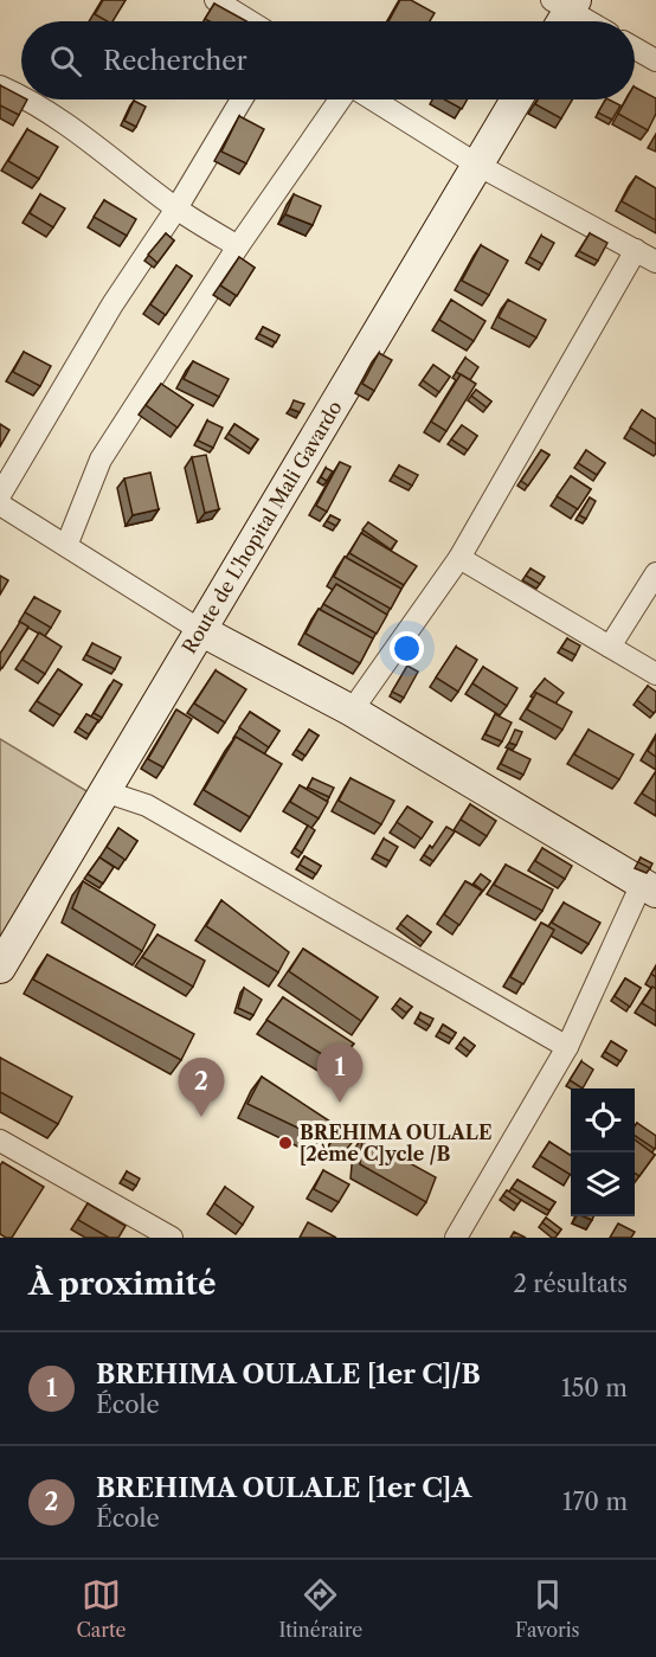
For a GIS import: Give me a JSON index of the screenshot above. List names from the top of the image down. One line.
{"streets":{"main road":["Route de L'hopital Mali Gavardo"]},"places":["BREHIMA OULALE [2ème C]ycle /B"],"page":{"search":"Rechercher","pins":["1","2"],"heading":["À proximité","2 résultats"],"list":[{"mark":"1","name":"BREHIMA OULALE [1er C]/B","note":"École","value":"150 m"},{"mark":"2","name":"BREHIMA OULALE [1er C]A","note":"École","value":"170 m"}],"nav":["Carte","Itinéraire","Favoris"]}}
